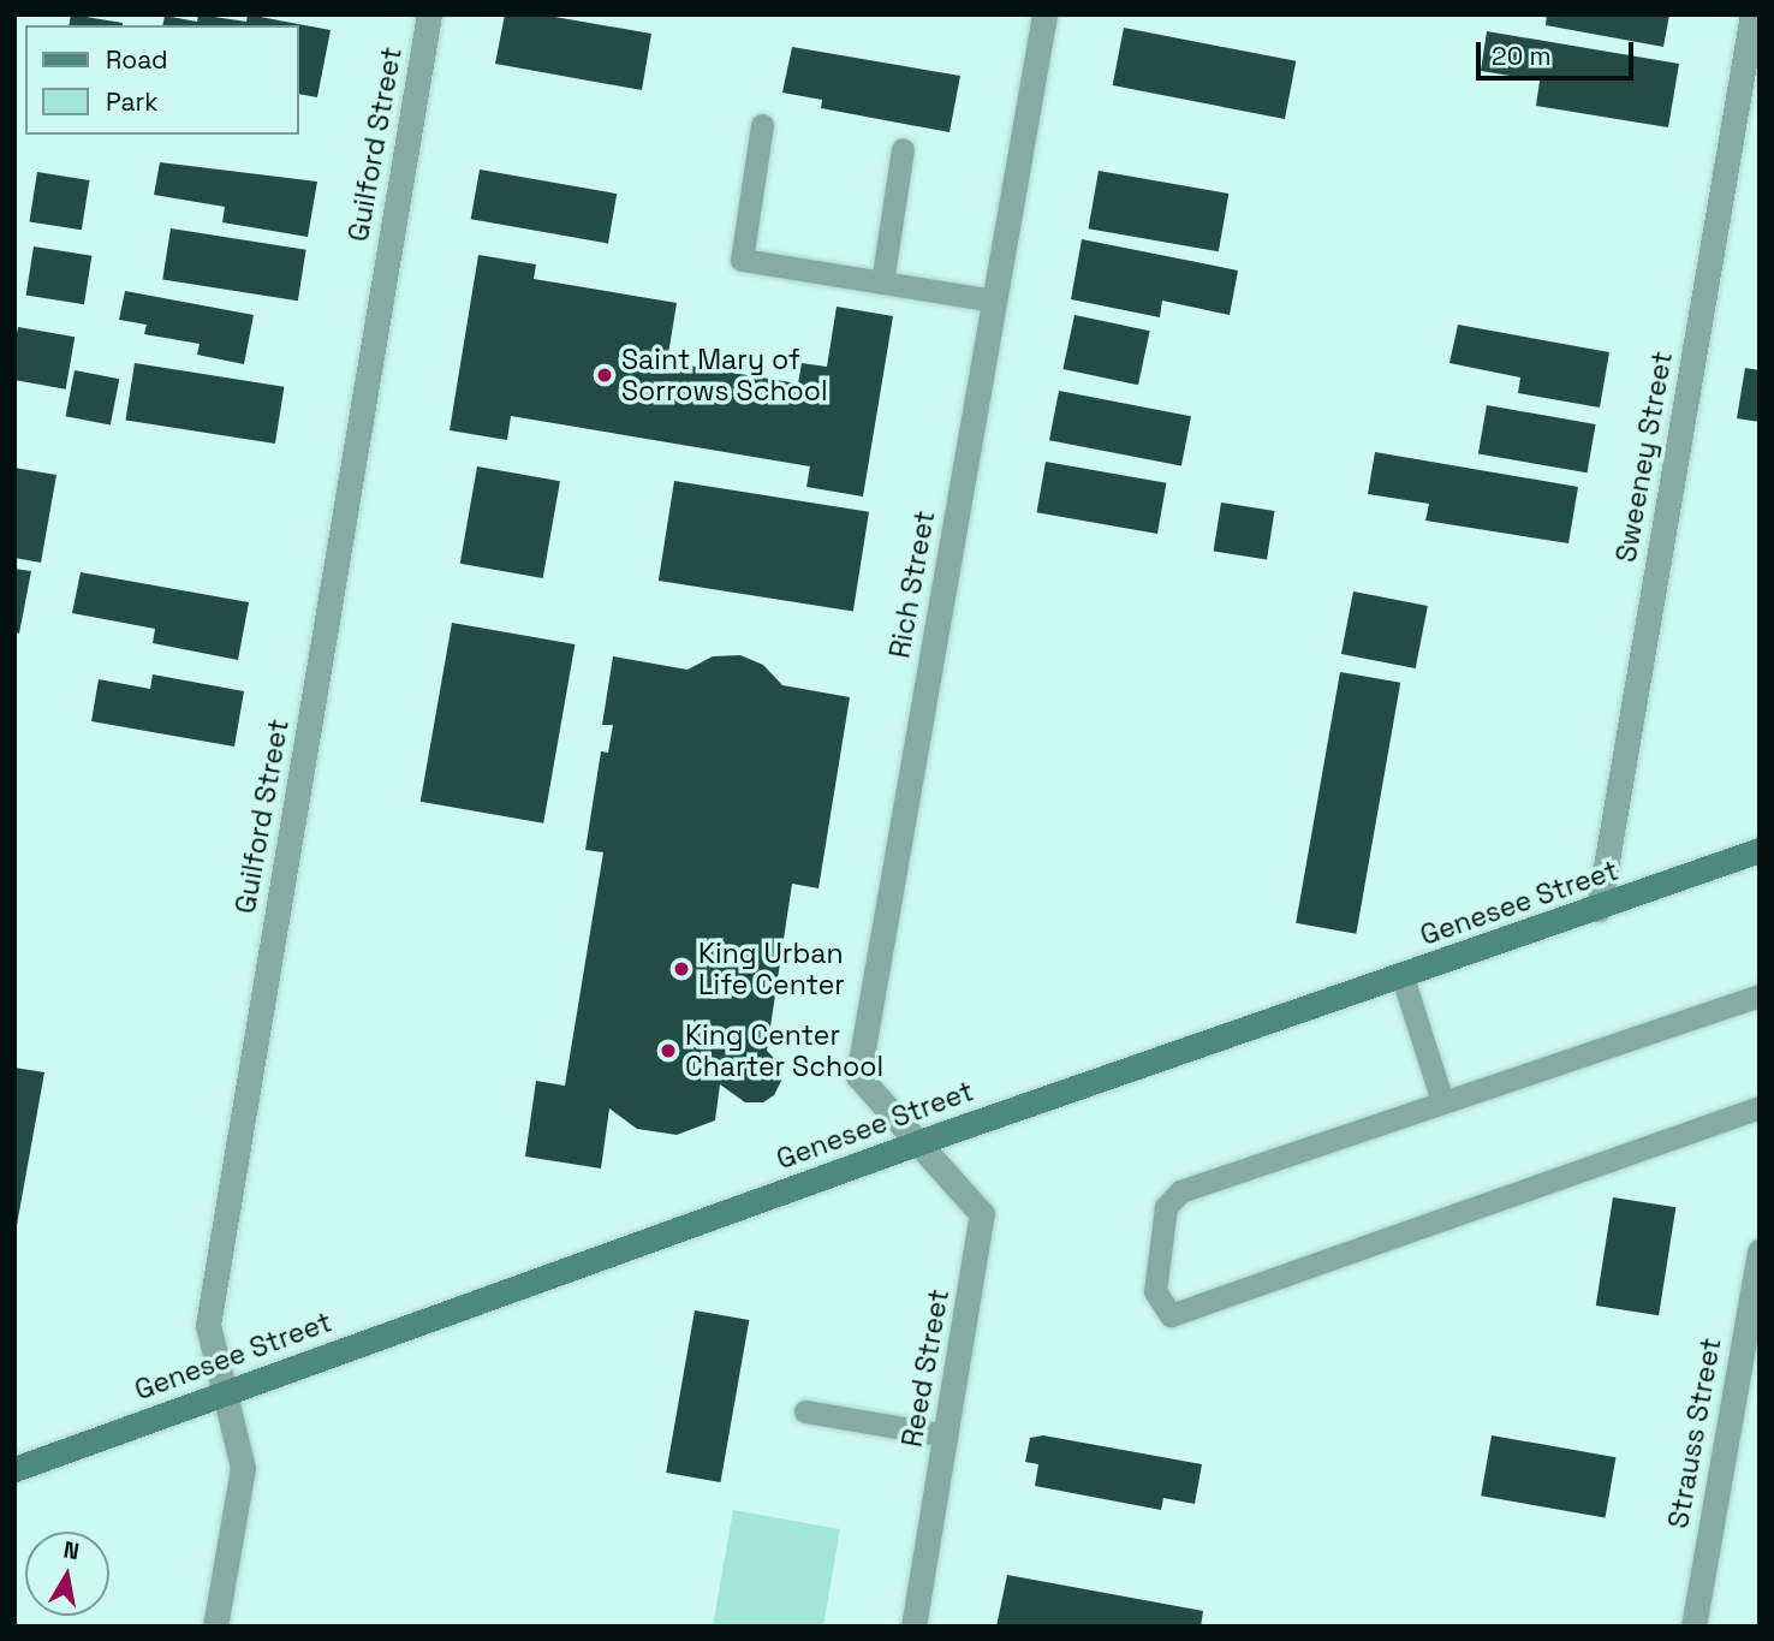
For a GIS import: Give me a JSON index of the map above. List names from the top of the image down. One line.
{"streets":{"main road":["Genesee Street"],"street":["Guilford Street","Sweeney Street","Rich Street","Reed Street","Strauss Street"]},"crossings":[["Guilford Street","Genesee Street"],["Sweeney Street","Genesee Street"],["Rich Street","Genesee Street"],["Rich Street","Reed Street"],["Genesee Street","Reed Street"]],"places":["Saint Mary of Sorrows School","King Urban Life Center","King Center Charter School"],"legend":["Road","Park"],"scale_bar":"20 m","north":"top"}
